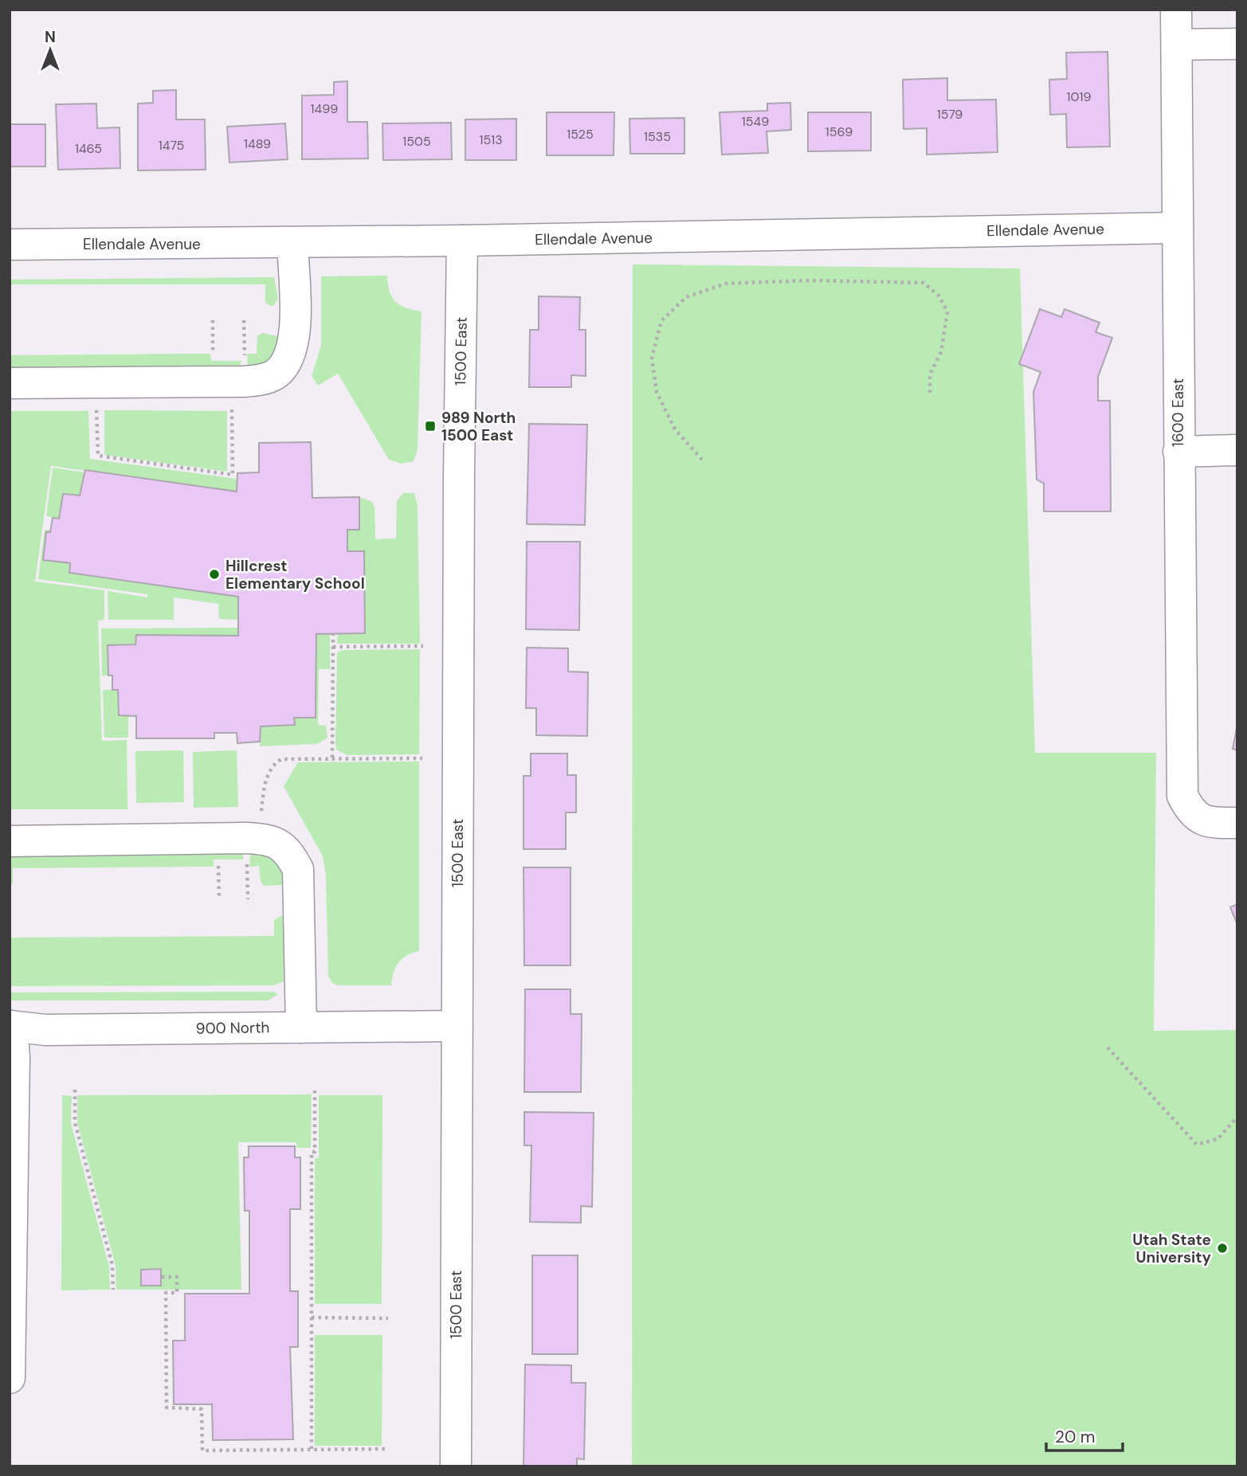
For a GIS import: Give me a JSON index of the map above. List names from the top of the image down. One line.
{"streets":{"street":["Ellendale Avenue","1500 East","1600 East","900 North"]},"crossings":[["Ellendale Avenue","1500 East"],["Ellendale Avenue","1600 East"],["1500 East","900 North"]],"places":{"transit":["989 North 1500 East"],"other":["Hillcrest Elementary School","Utah State University"]},"house_numbers":["1019","1499","1579","1549","1569","1525","1535","1513","1505","1489","1475","1465"],"scale_bar":"20 m","north":"top"}
